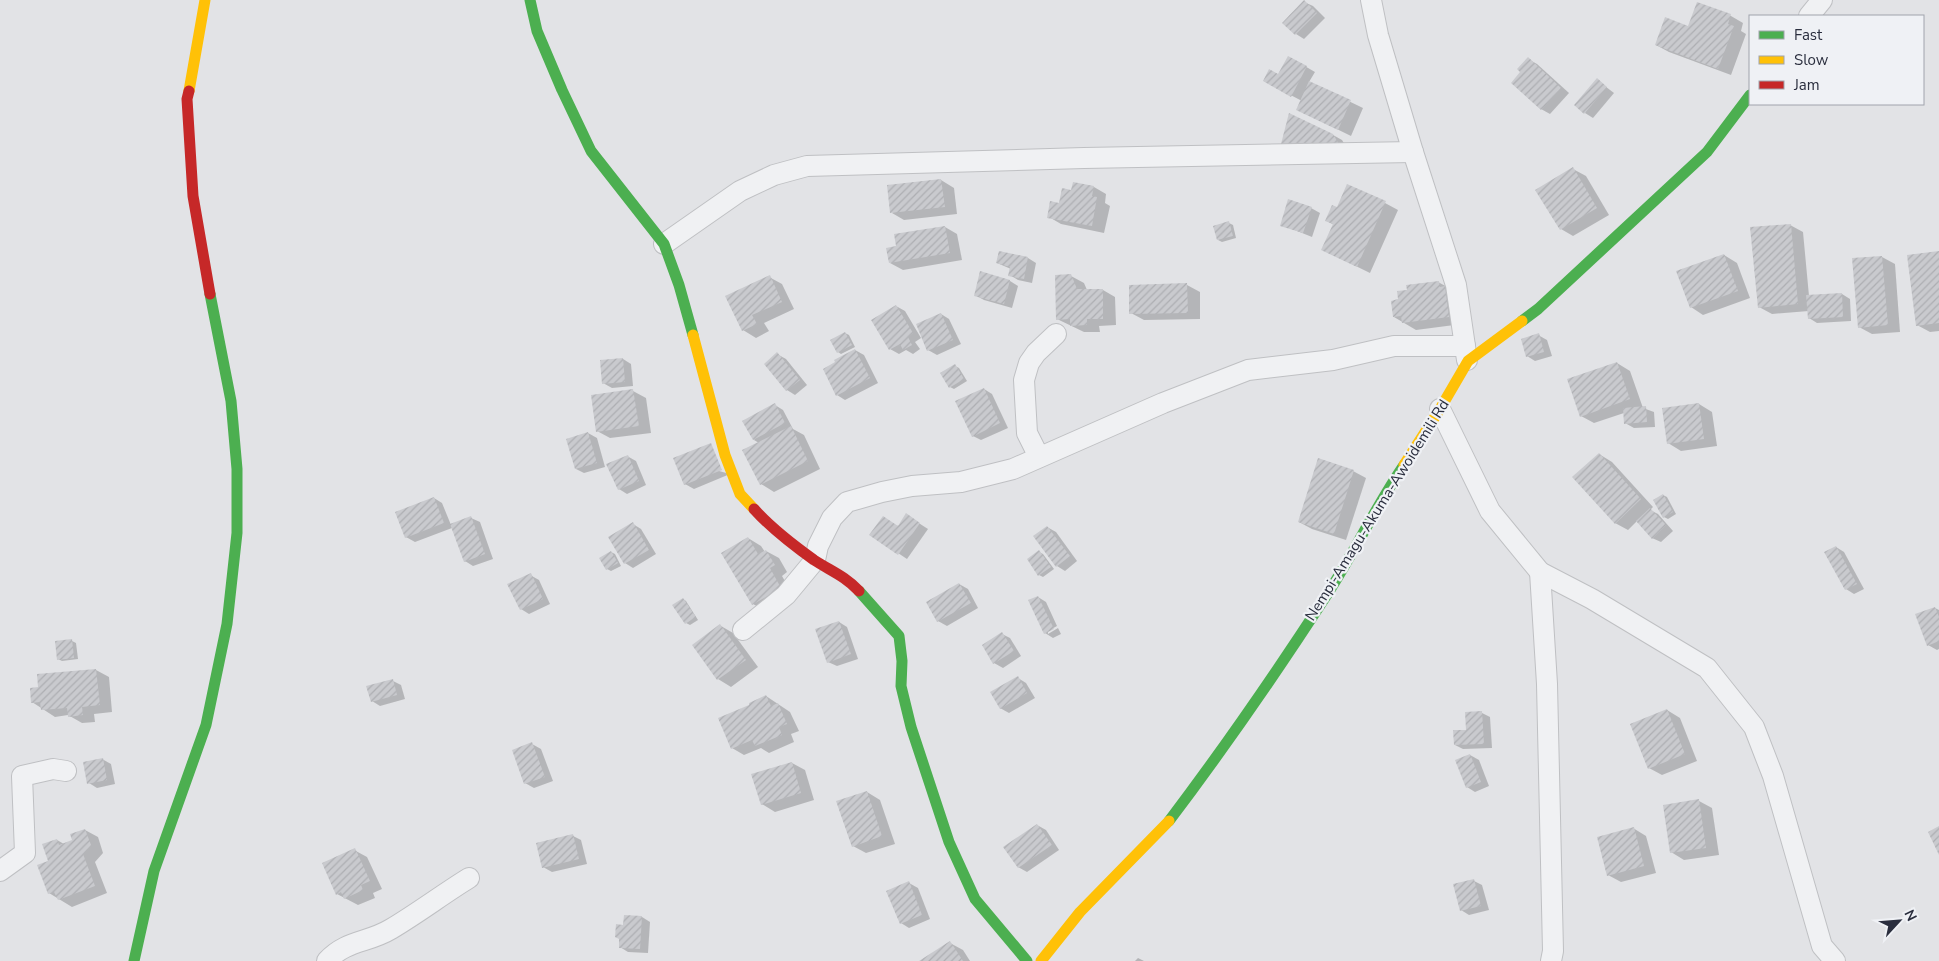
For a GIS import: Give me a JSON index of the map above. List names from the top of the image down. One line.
{"streets":{"street":["Nempi-Amagu-Akuma-Awoidemili Rd"]},"legend":["Fast","Slow","Jam"],"north":"top right"}
